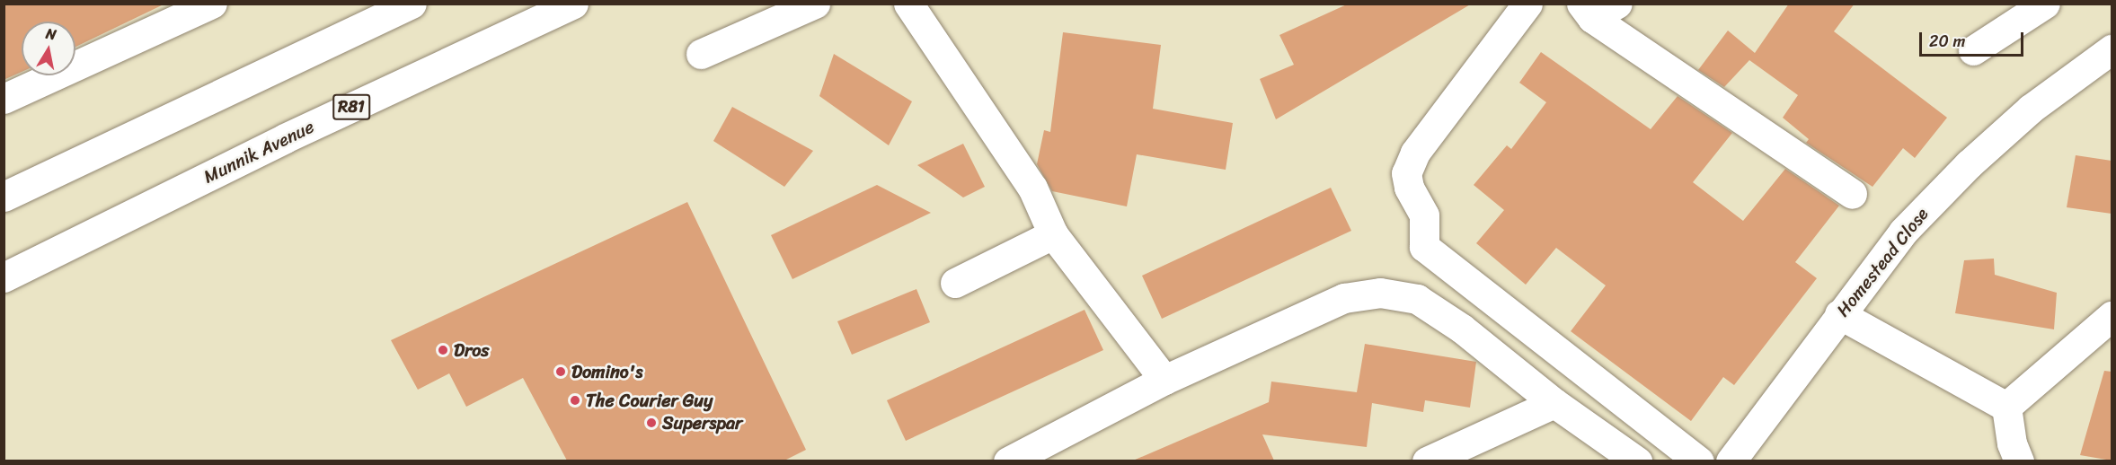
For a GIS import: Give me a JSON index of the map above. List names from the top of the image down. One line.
{"streets":{"street":["R81","Munnik Avenue","Homestead Close"]},"places":["Dros","Domino's","The Courier Guy","Superspar"],"scale_bar":"20 m","north":"top"}
